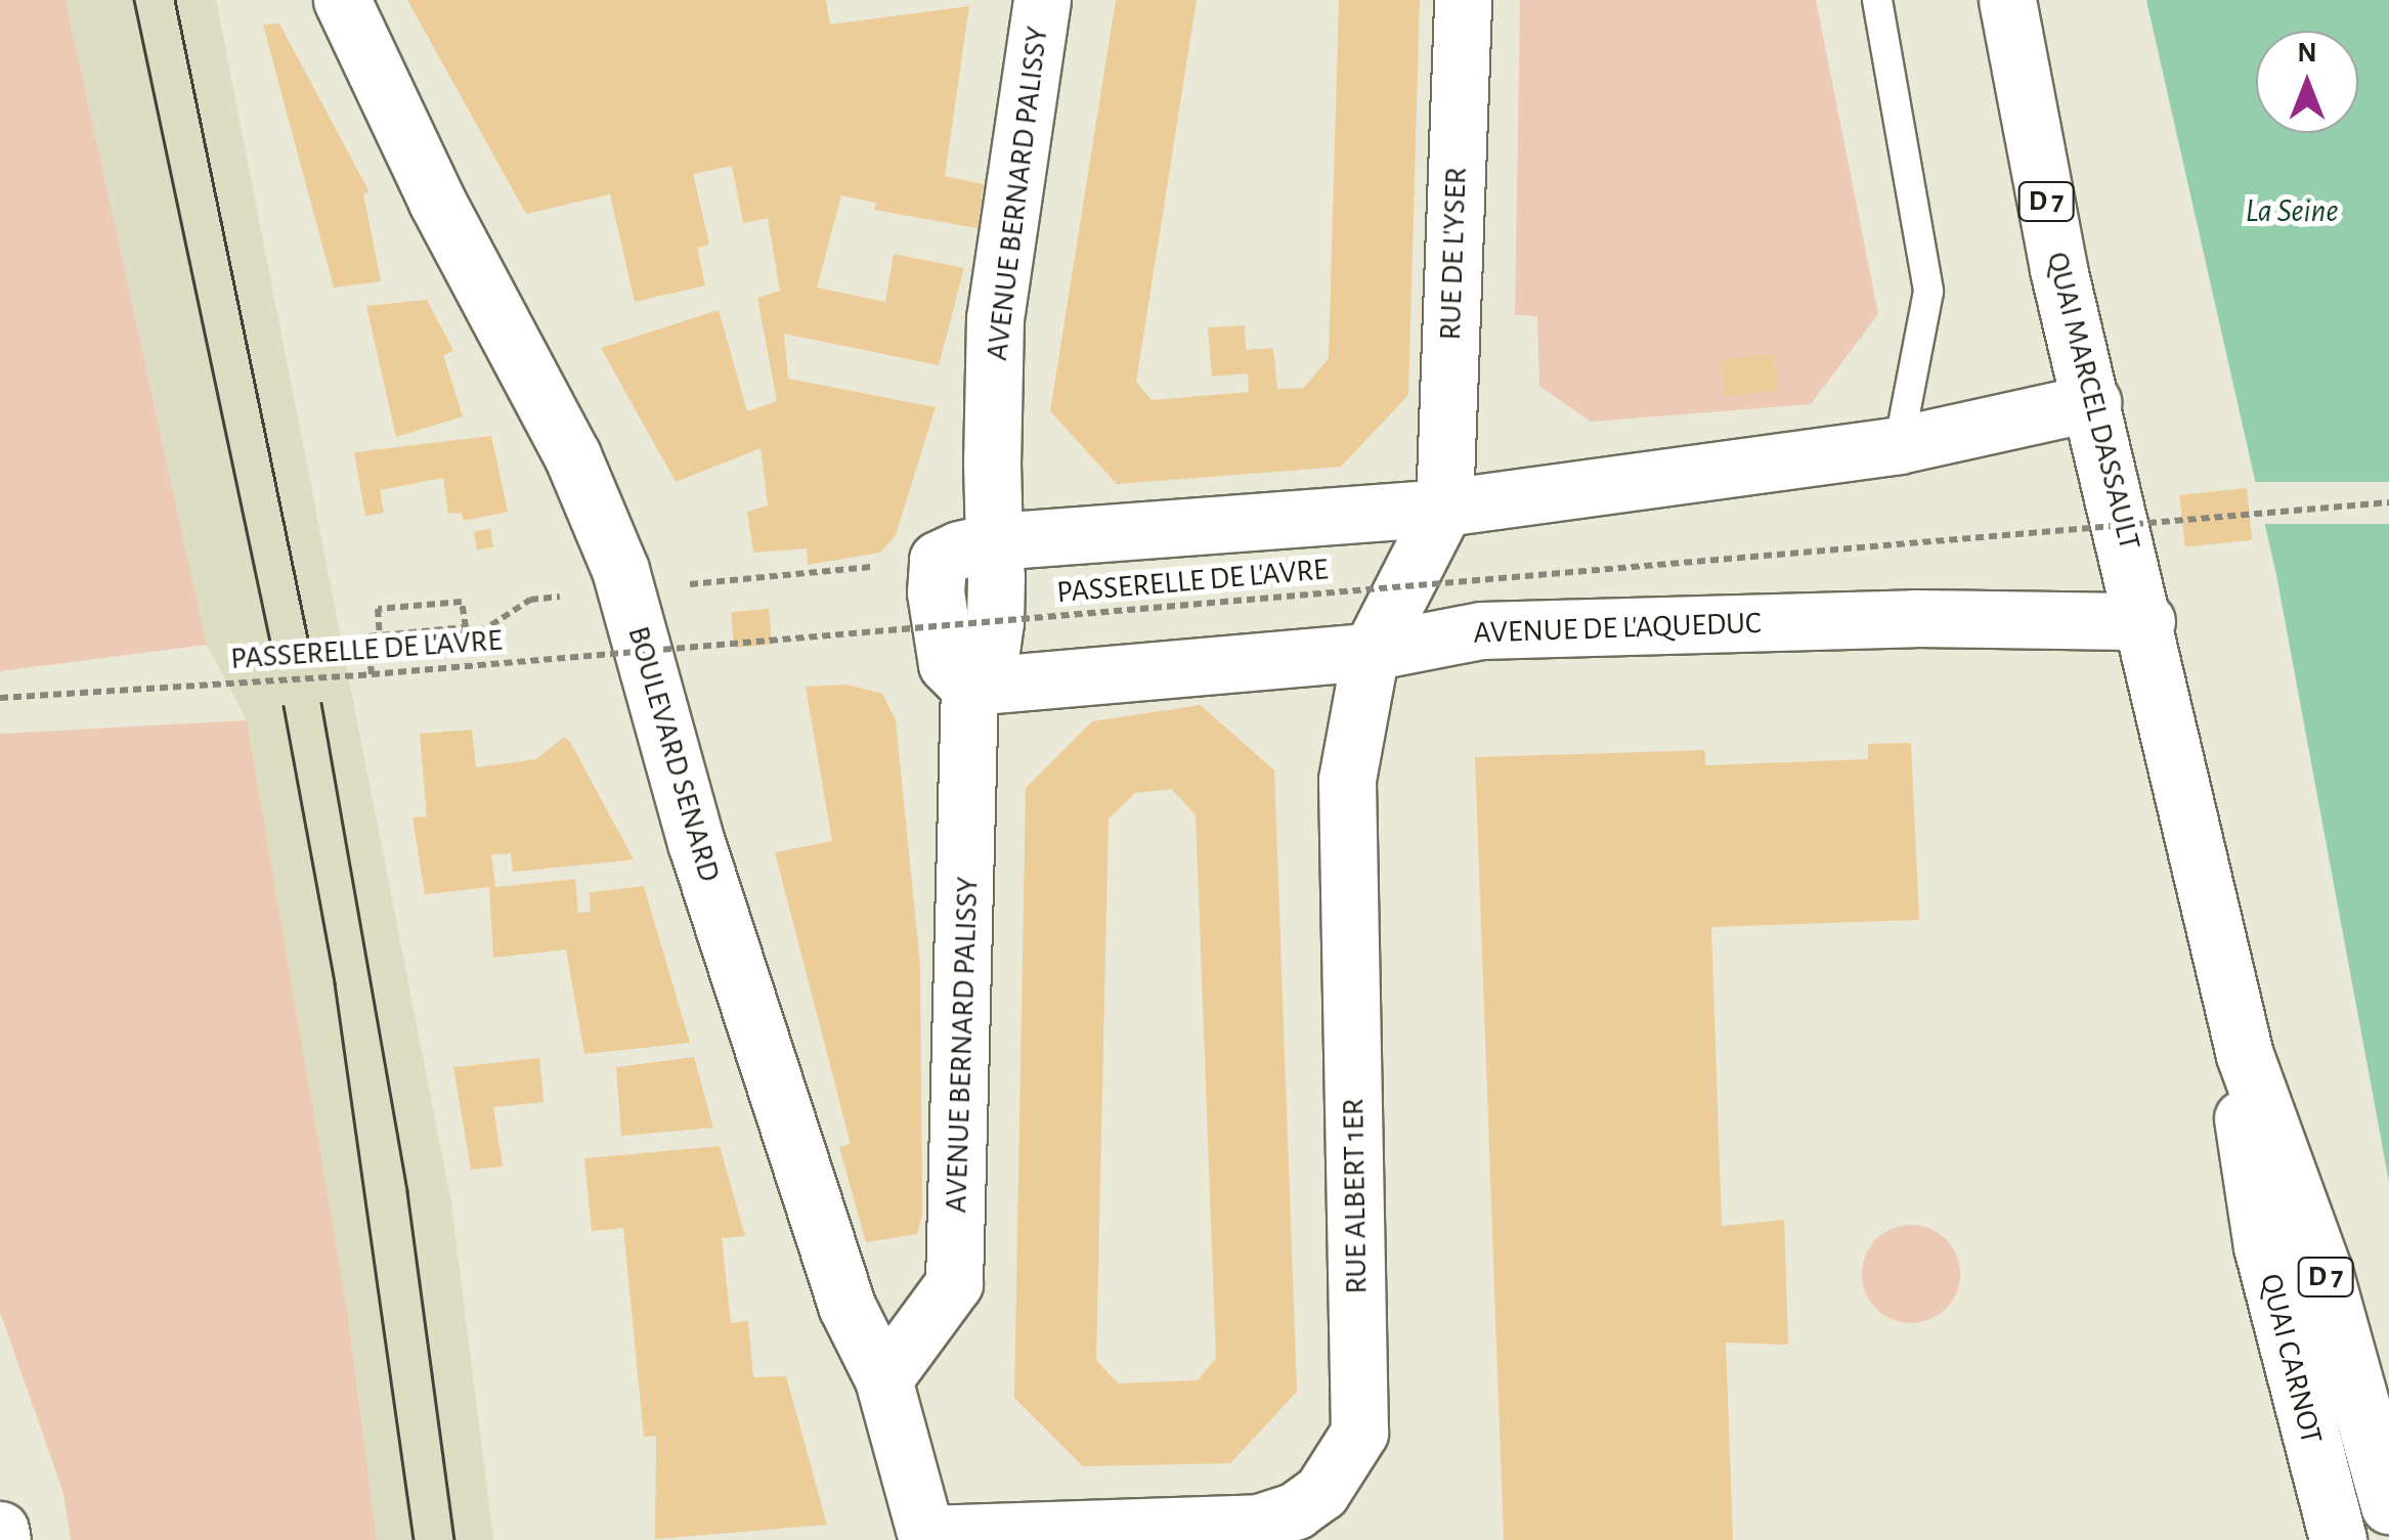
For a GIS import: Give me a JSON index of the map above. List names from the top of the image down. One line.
{"streets":{"street":["AVENUE BERNARD PALISSY","D 7","RUE DE L'YSER","QUAI MARCEL DASSAULT","AVENUE DE L'AQUEDUC","BOULEVARD SENARD","RUE ALBERT 1ER","QUAI CARNOT"],"path":["PASSERELLE DE L'AVRE"]},"crossings":[["AVENUE BERNARD PALISSY","AVENUE DE L'AQUEDUC"],["AVENUE BERNARD PALISSY","BOULEVARD SENARD"],["RUE DE L'YSER","RUE ALBERT 1ER"],["QUAI MARCEL DASSAULT","AVENUE DE L'AQUEDUC"],["QUAI MARCEL DASSAULT","QUAI CARNOT"],["AVENUE DE L'AQUEDUC","RUE ALBERT 1ER"],["AVENUE DE L'AQUEDUC","QUAI CARNOT"],["BOULEVARD SENARD","RUE ALBERT 1ER"]],"water":["La Seine"],"north":"top"}
